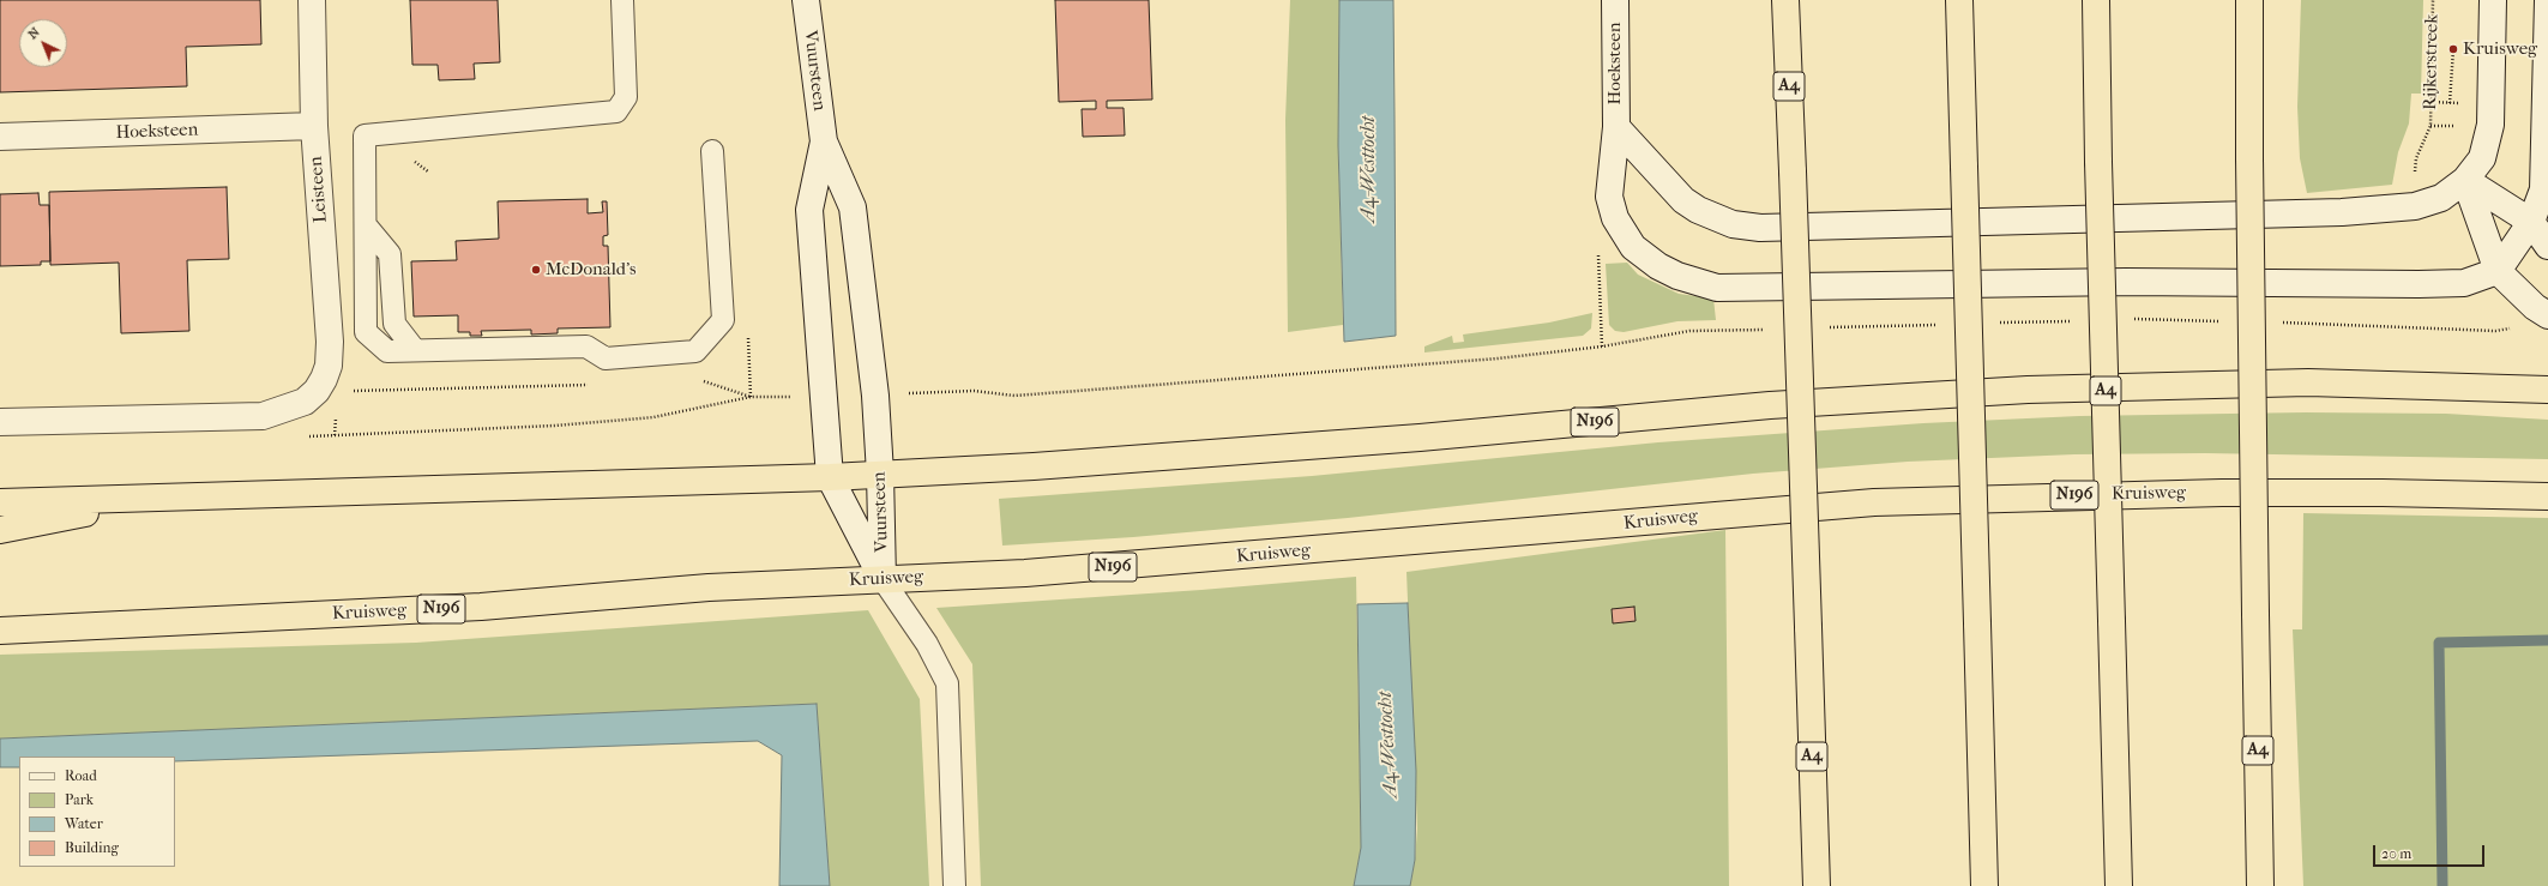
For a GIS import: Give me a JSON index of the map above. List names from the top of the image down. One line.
{"streets":{"highway":["A4","N196","Kruisweg"],"street":["Hoeksteen","Vuursteen","Leisteen"],"path":["Rijkerstreek"]},"crossings":[["Rijkerstreek","Hoeksteen"],["Hoeksteen","Leisteen"],["Vuursteen","N196"],["Vuursteen","Kruisweg"]],"water":["A4-Westtocht"],"places":["Kruisweg","McDonald's"],"legend":["Road","Park","Water","Building"],"scale_bar":"20 m","north":"top left"}
